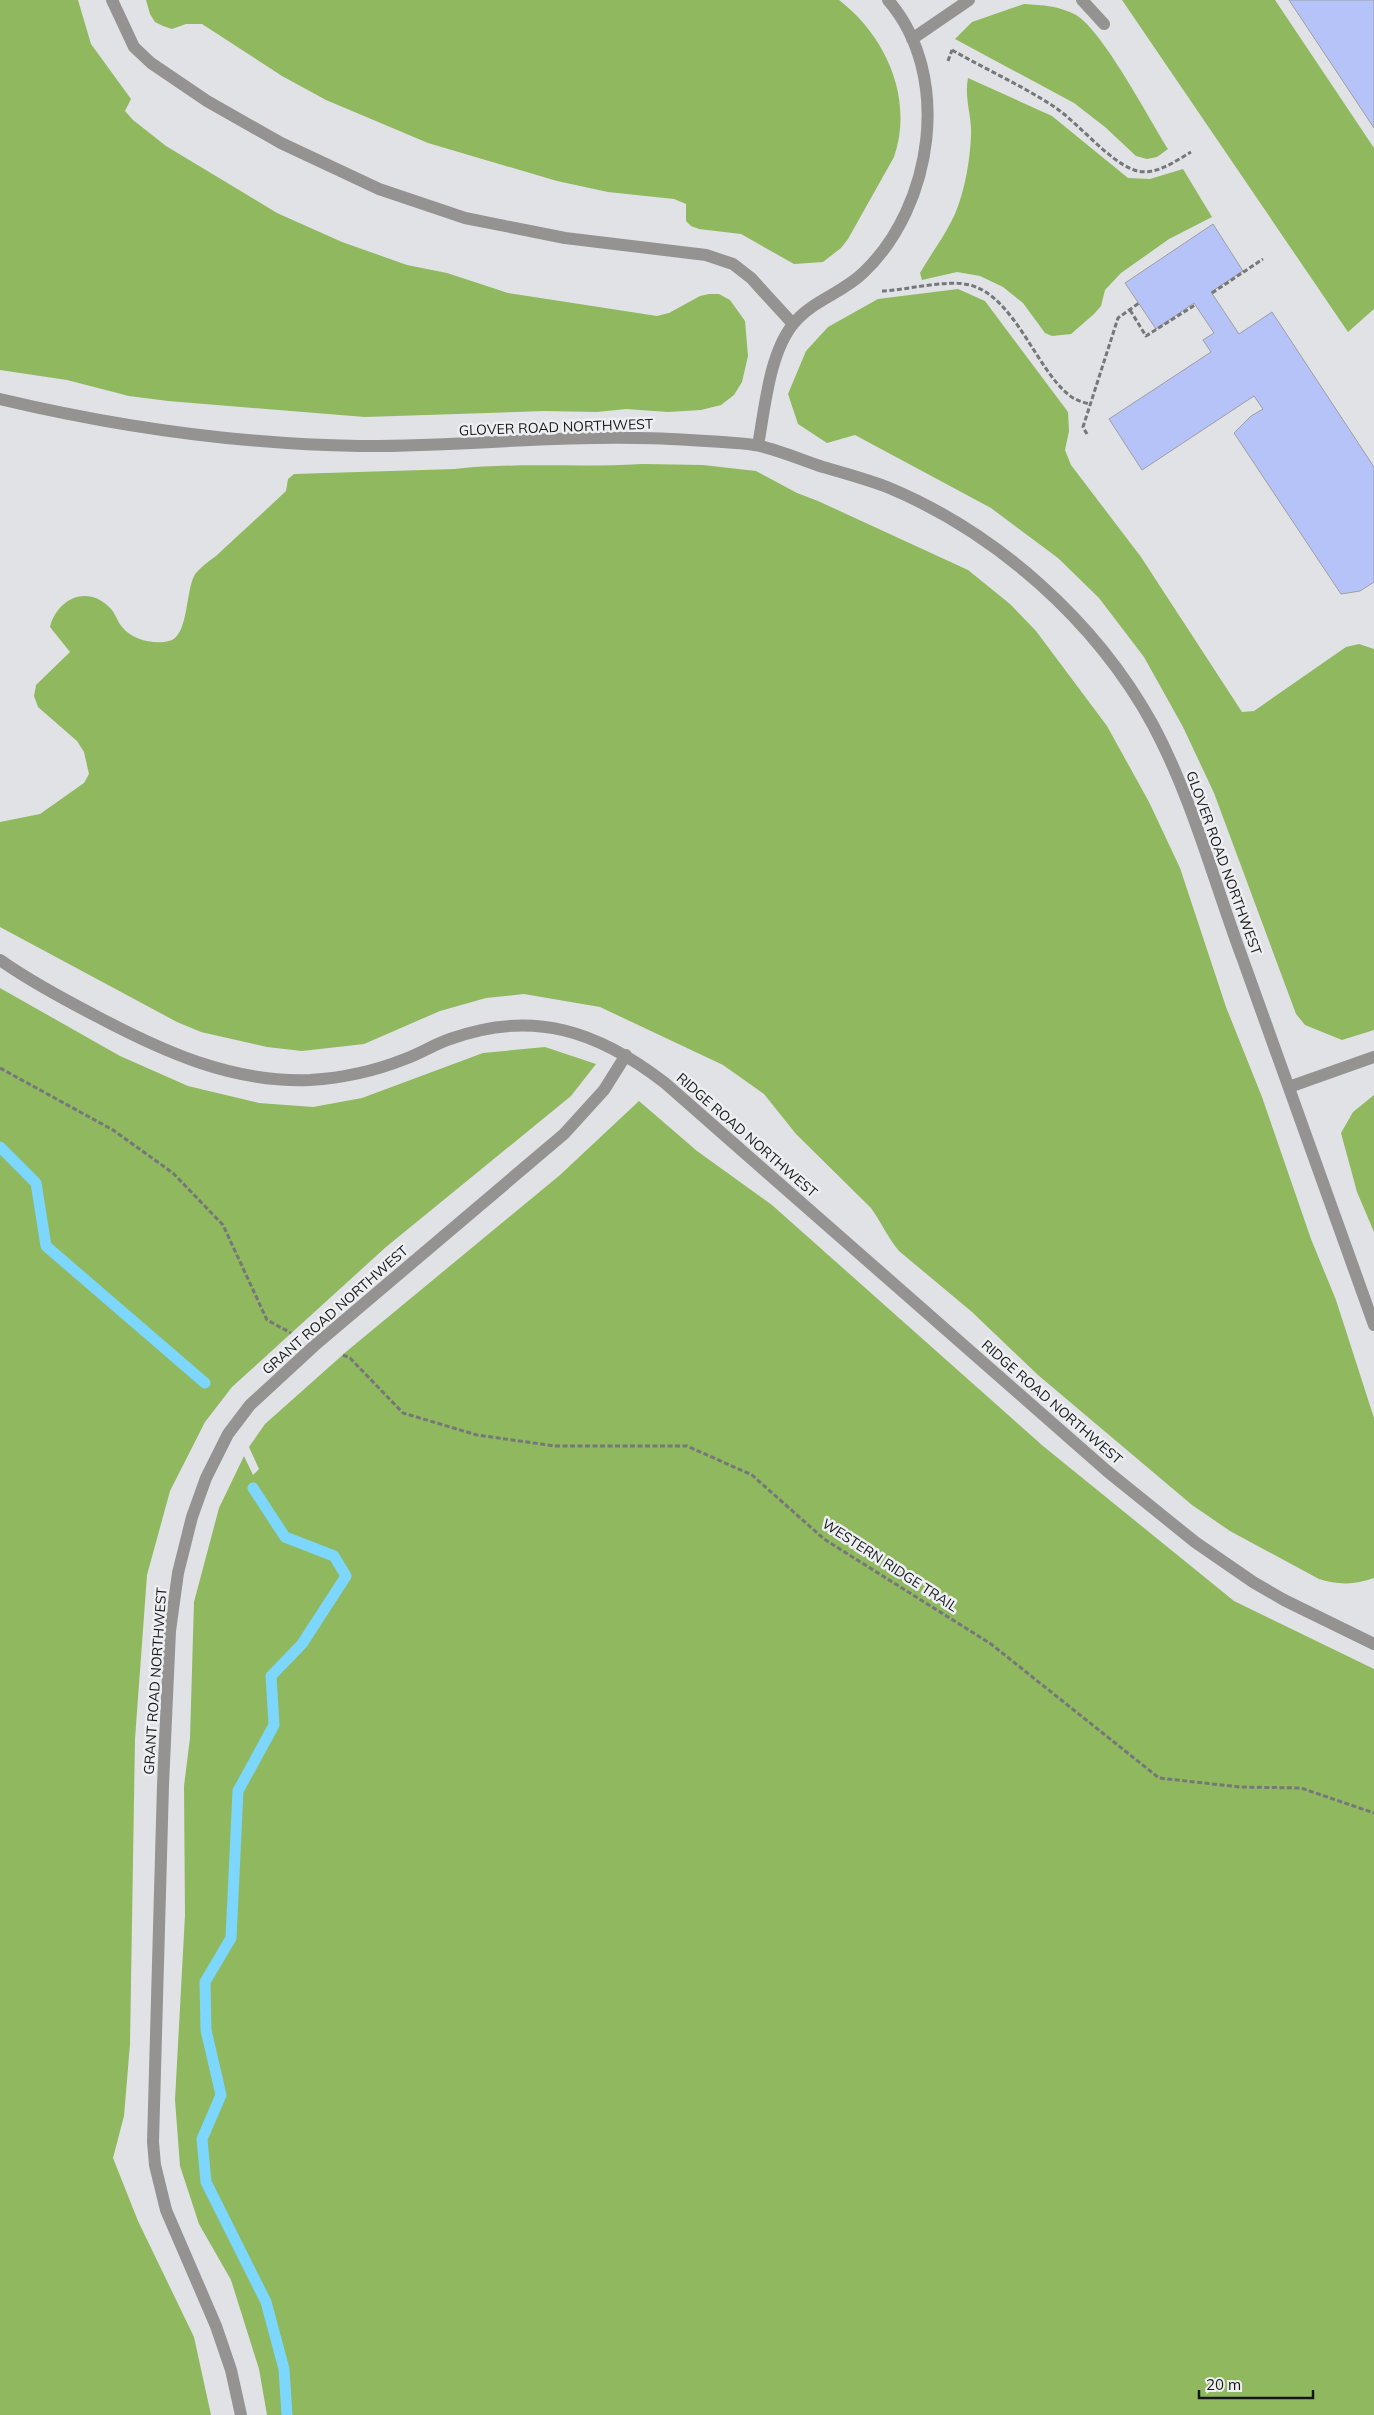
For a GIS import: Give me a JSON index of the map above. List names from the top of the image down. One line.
{"streets":{"street":["GLOVER ROAD NORTHWEST","RIDGE ROAD NORTHWEST","GRANT ROAD NORTHWEST"],"path":["WESTERN RIDGE TRAIL"]},"crossings":[["RIDGE ROAD NORTHWEST","GRANT ROAD NORTHWEST"],["GRANT ROAD NORTHWEST","WESTERN RIDGE TRAIL"]],"scale_bar":"20 m"}
